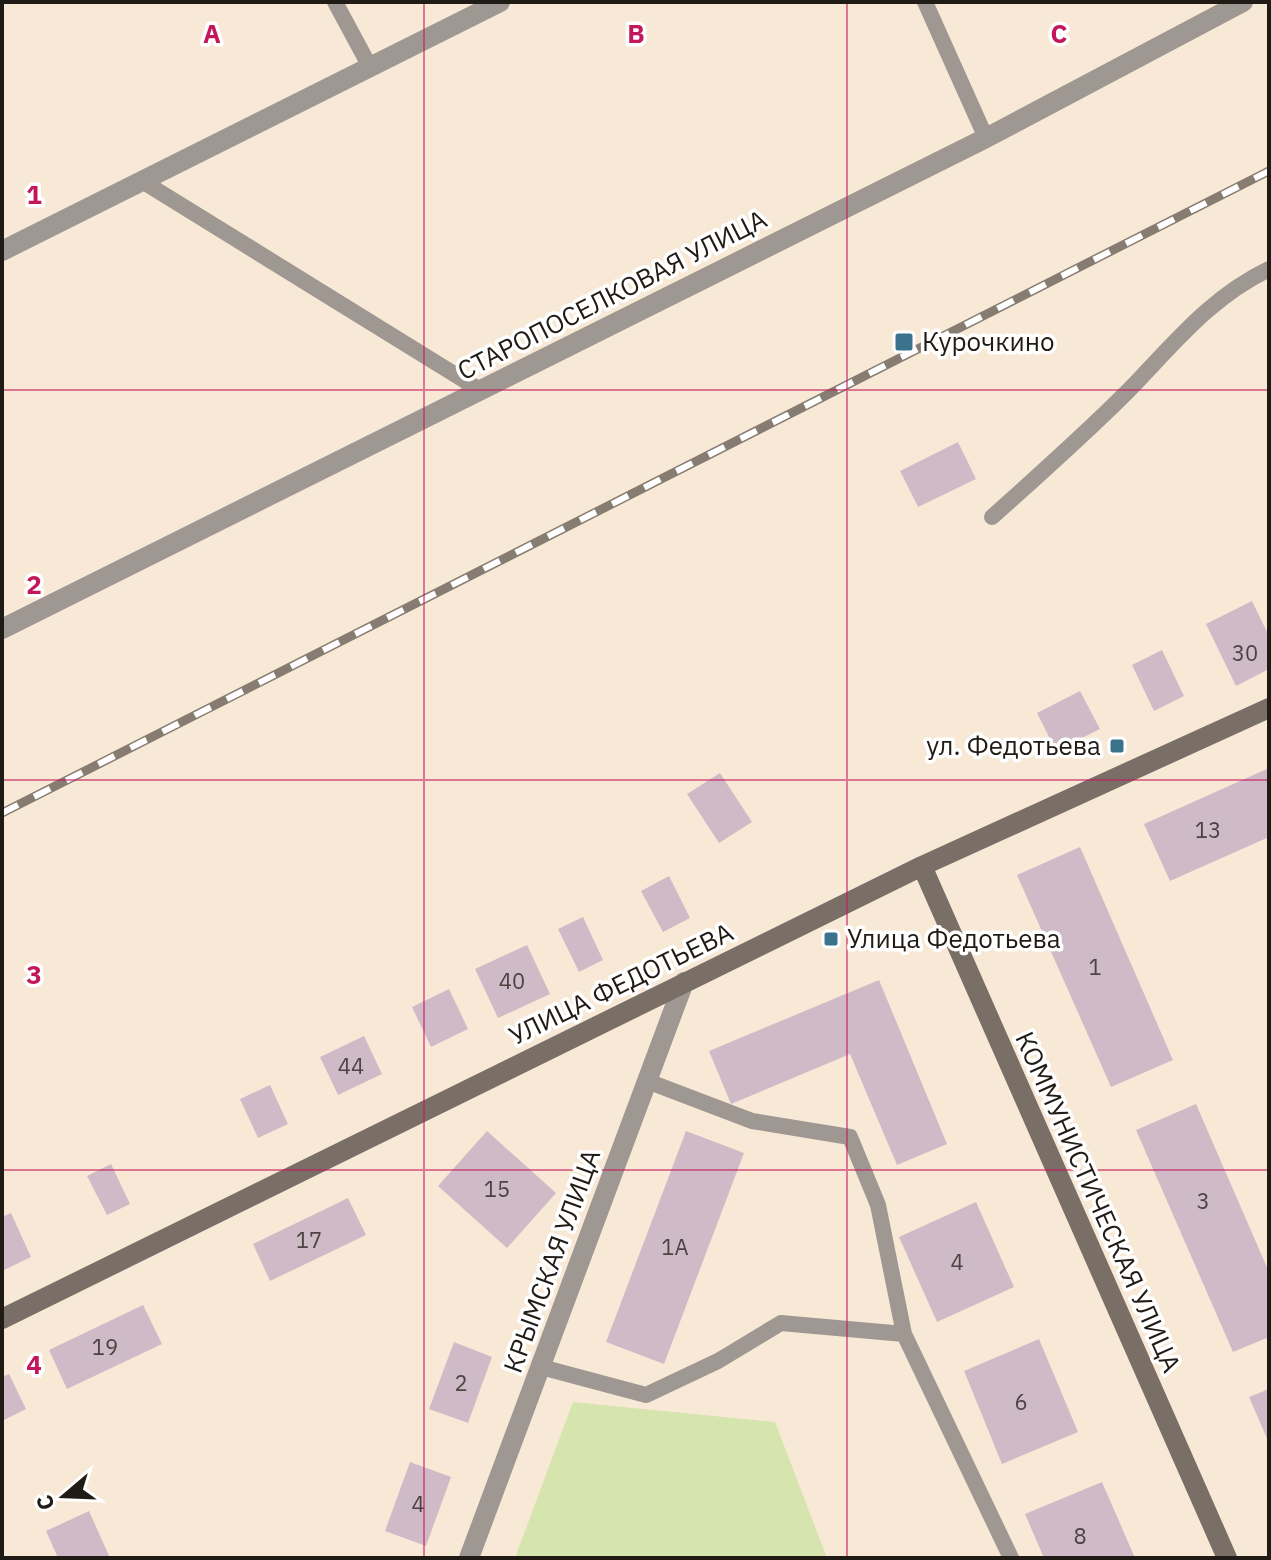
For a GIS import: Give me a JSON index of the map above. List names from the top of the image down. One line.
{"streets":{"main road":["УЛИЦА ФЕДОТЬЕВА","КОММУНИСТИЧЕСКАЯ УЛИЦА"],"street":["СТАРОПОСЕЛКОВАЯ УЛИЦА","КРЫМСКАЯ УЛИЦА"]},"crossings":[["УЛИЦА ФЕДОТЬЕВА","КОММУНИСТИЧЕСКАЯ УЛИЦА"],["УЛИЦА ФЕДОТЬЕВА","КРЫМСКАЯ УЛИЦА"]],"places":{"transit":["Курочкино","ул. Федотьева","Улица Федотьева"]},"house_numbers":["30","13","1","40","44","15","3","17","1А","4","19","2","6","4","8"],"north":"left","grid":{"columns":["A","B","C"],"rows":["1","2","3","4"]}}
